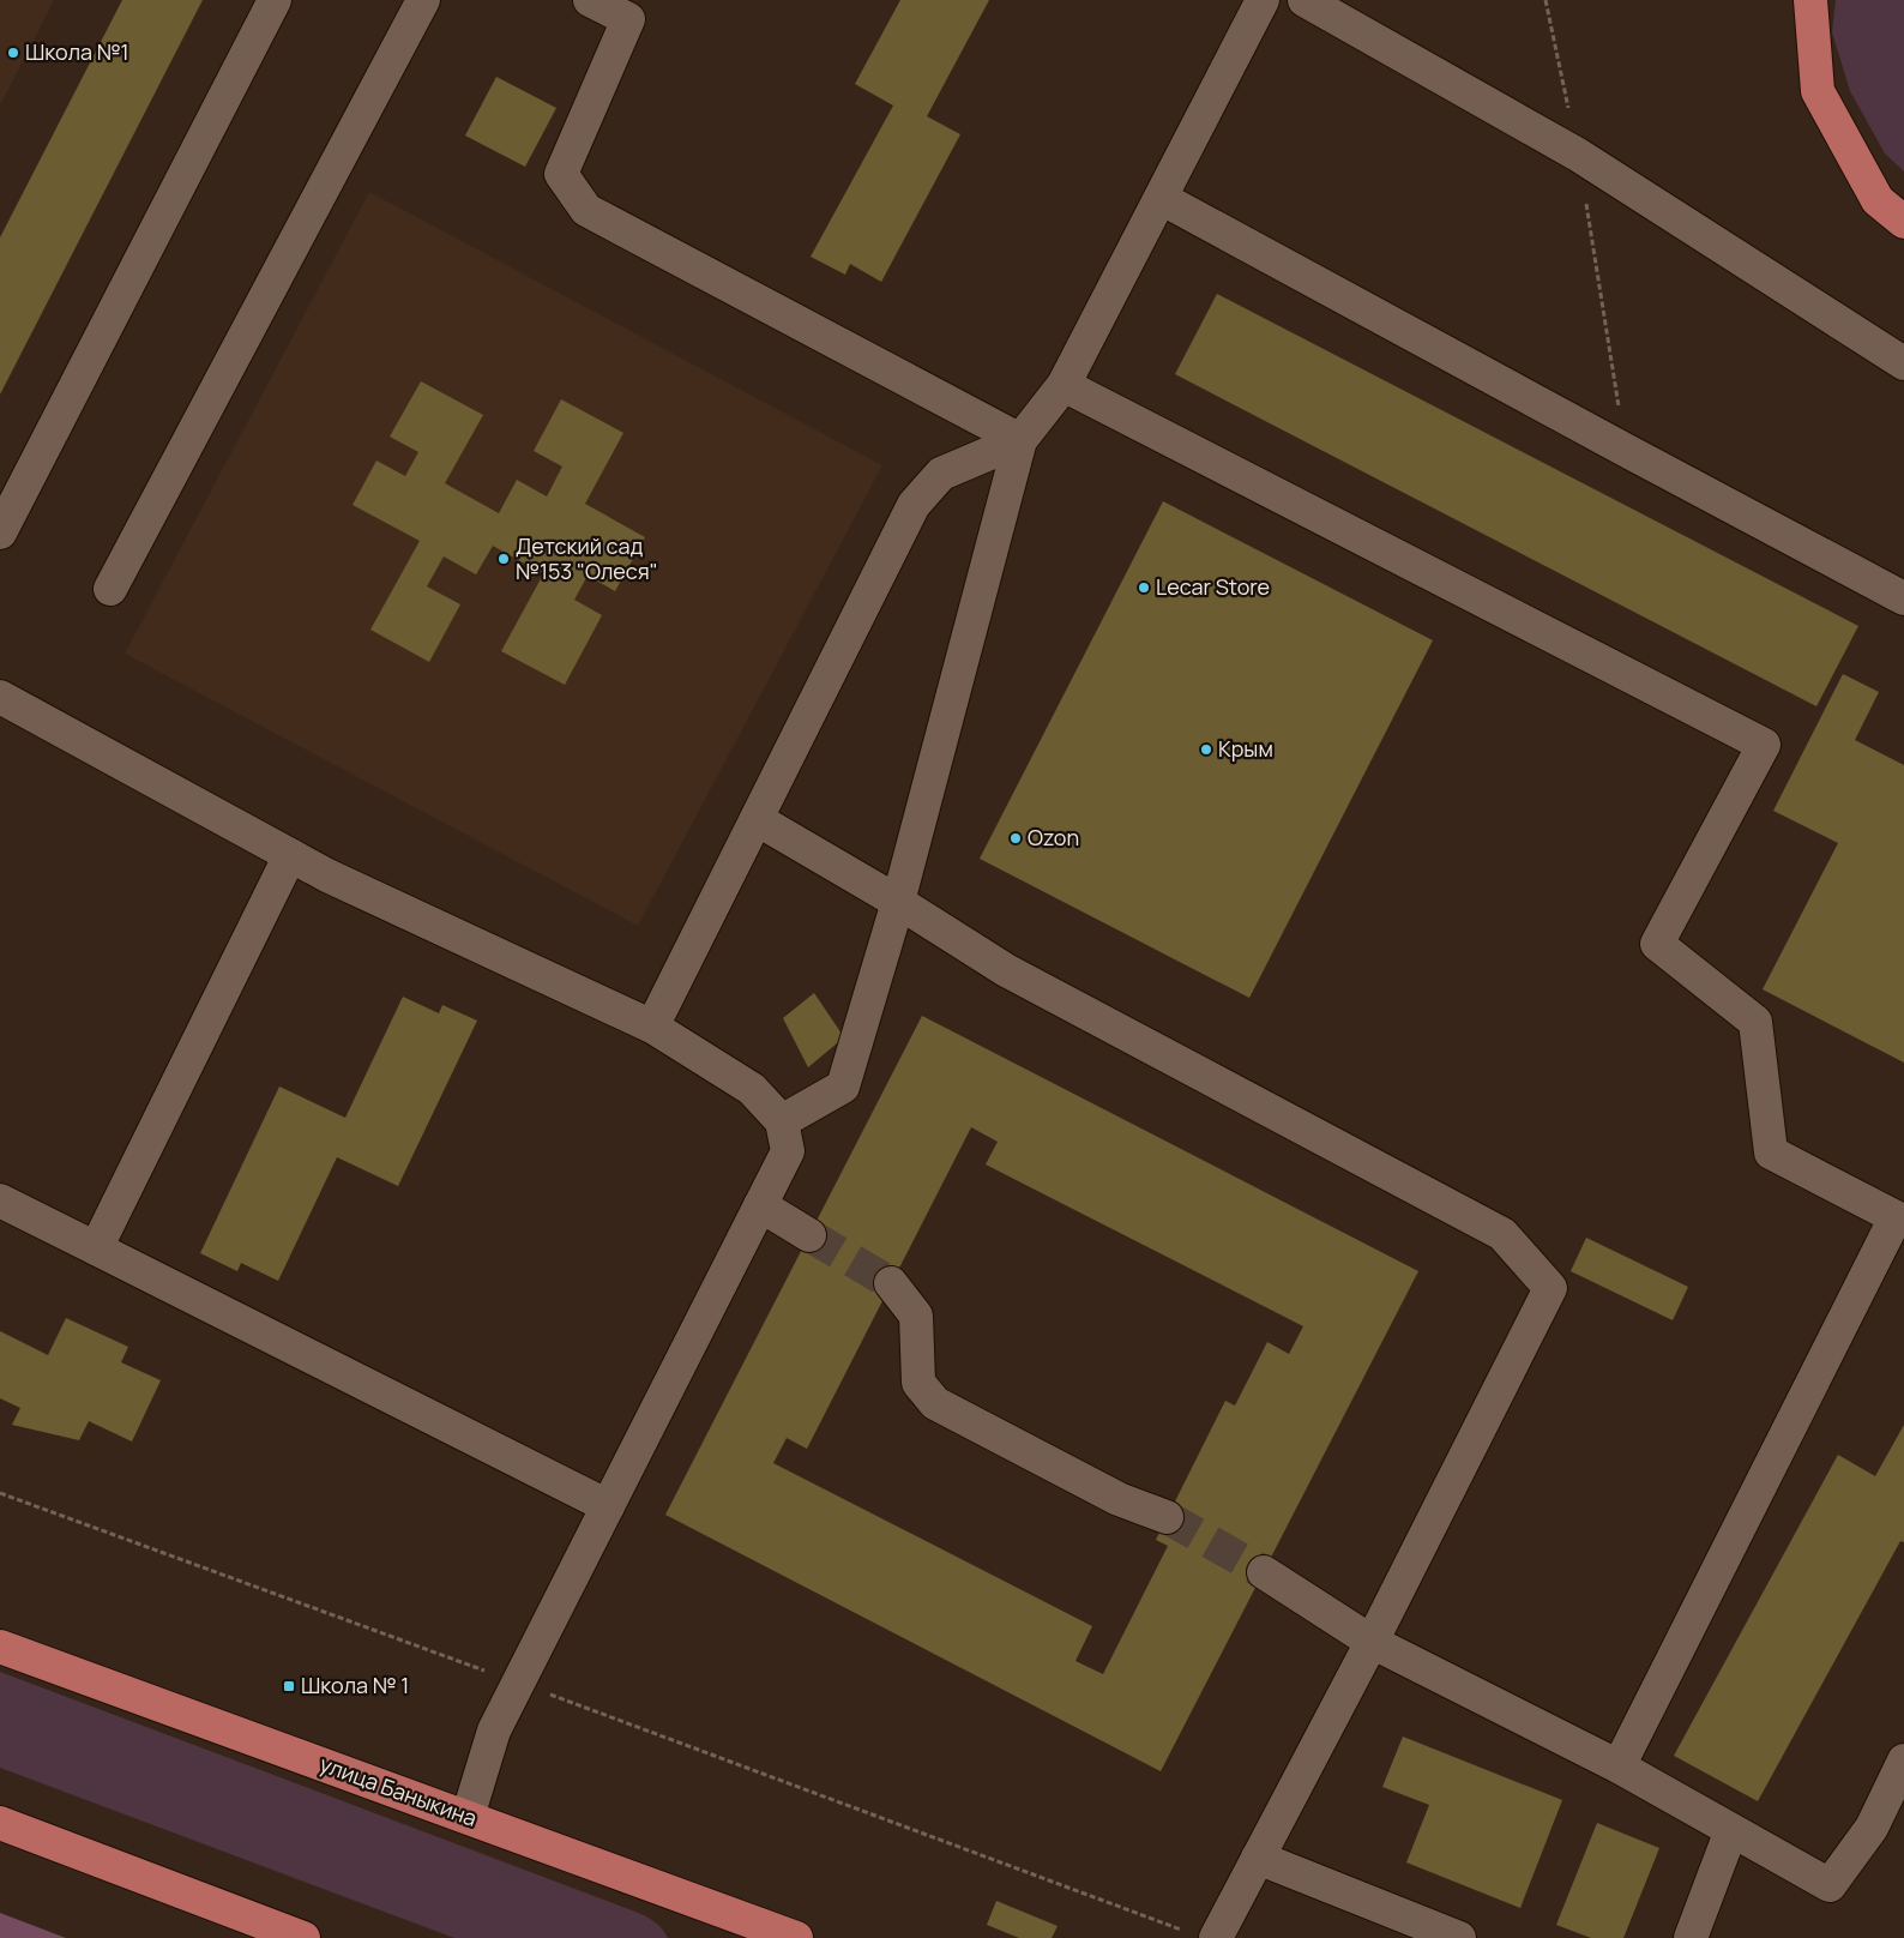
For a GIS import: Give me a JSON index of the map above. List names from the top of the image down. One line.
{"streets":{"main road":["улица Баныкина"]},"places":{"other":["Школа №1","Детский сад №153 \"Олеся\"","Lecar Store","Крым","Ozon"],"transit":["Школа № 1"]}}
